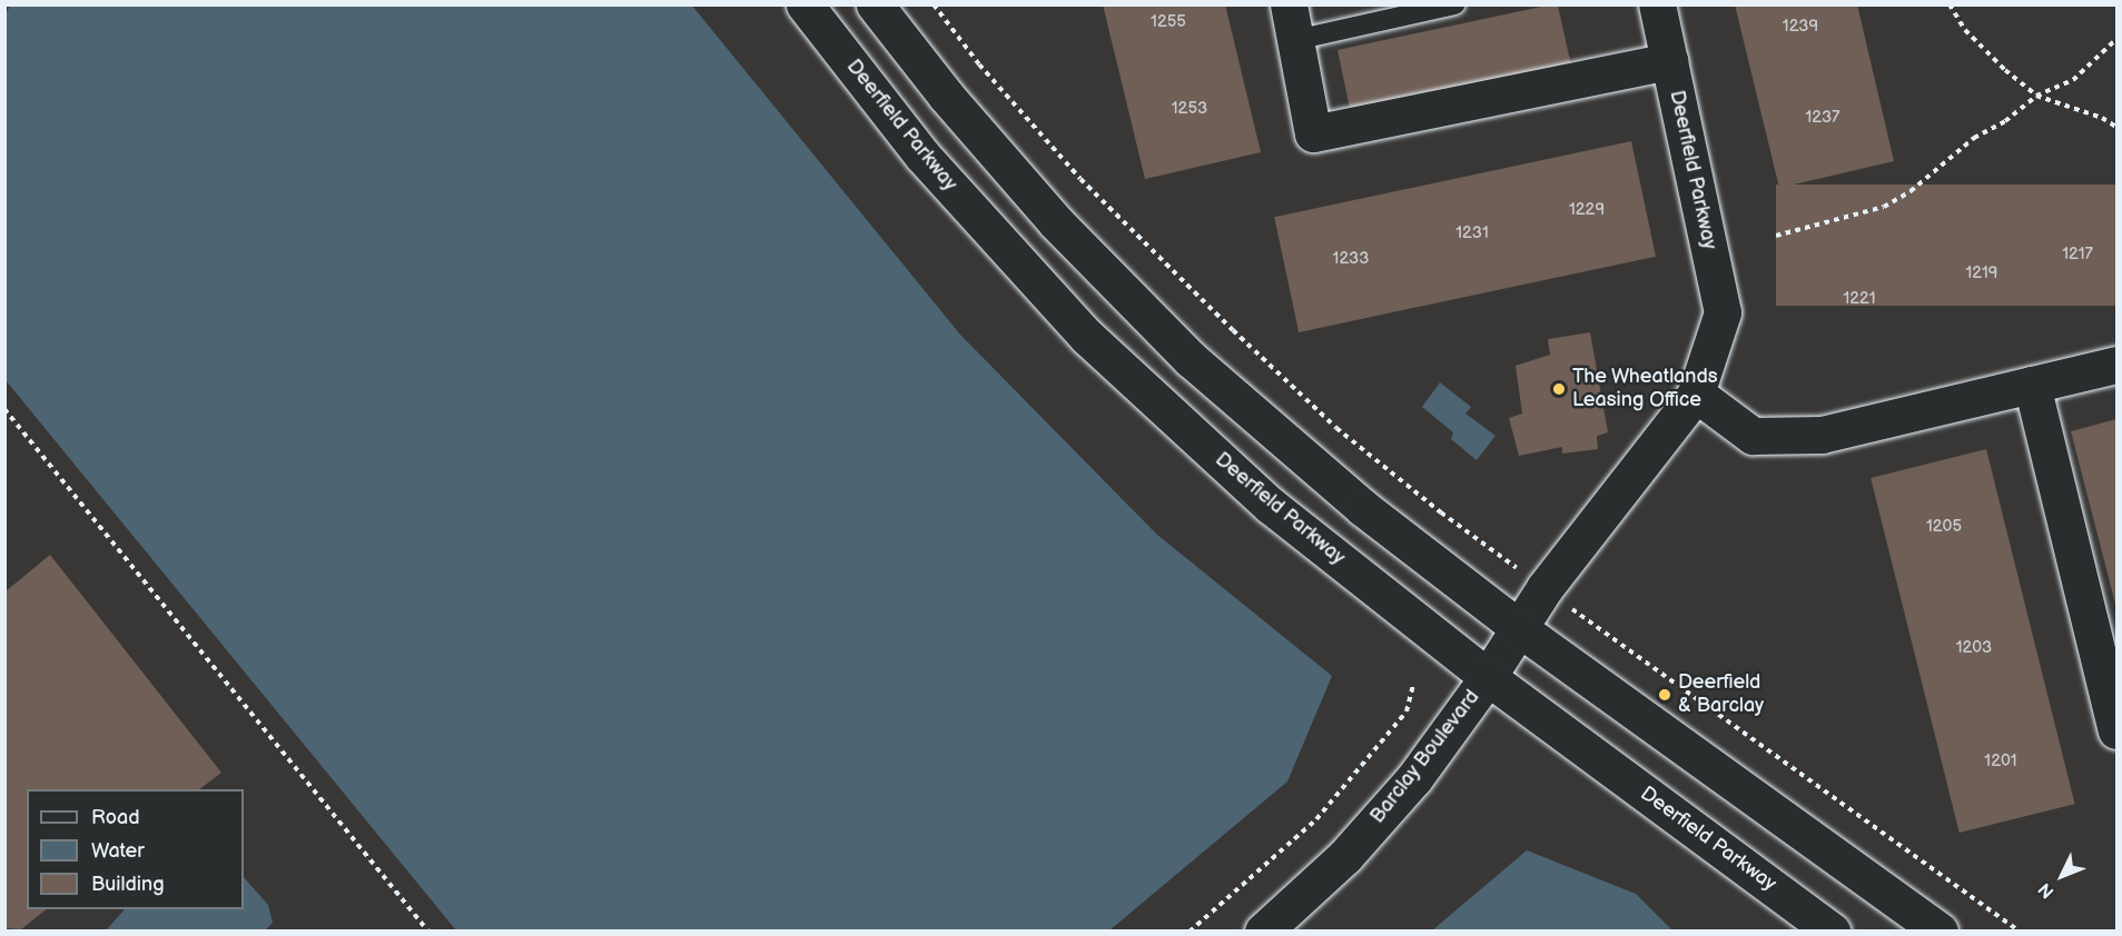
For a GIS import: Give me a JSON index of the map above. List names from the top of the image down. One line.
{"streets":{"main road":["Deerfield Parkway","Barclay Boulevard"]},"crossings":[["Deerfield Parkway","Barclay Boulevard"]],"places":["The Wheatlands Leasing Office","Deerfield & Barclay"],"house_numbers":["1255","1239","1253","1237","1229","1231","1217","1233","1219","1221","1205","1203","1201"],"legend":["Road","Water","Building"],"north":"bottom left"}
